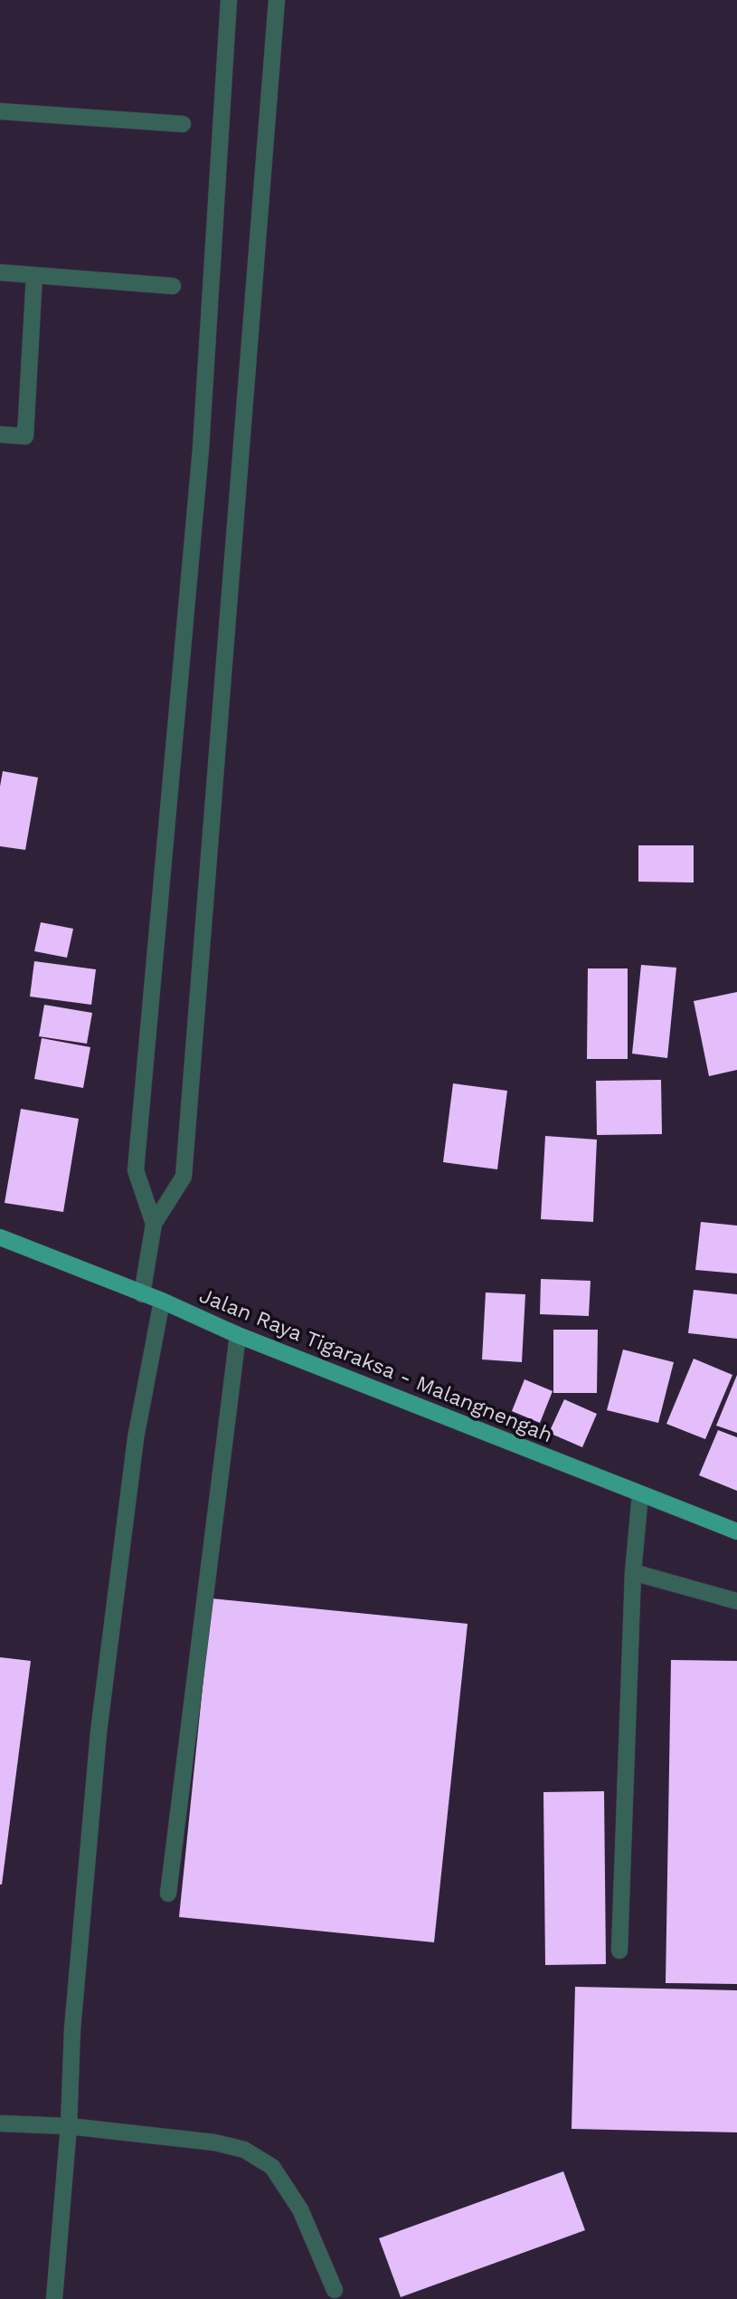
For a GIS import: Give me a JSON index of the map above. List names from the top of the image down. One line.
{"streets":{"main road":["Jalan Raya Tigaraksa - Malangnengah"]}}
